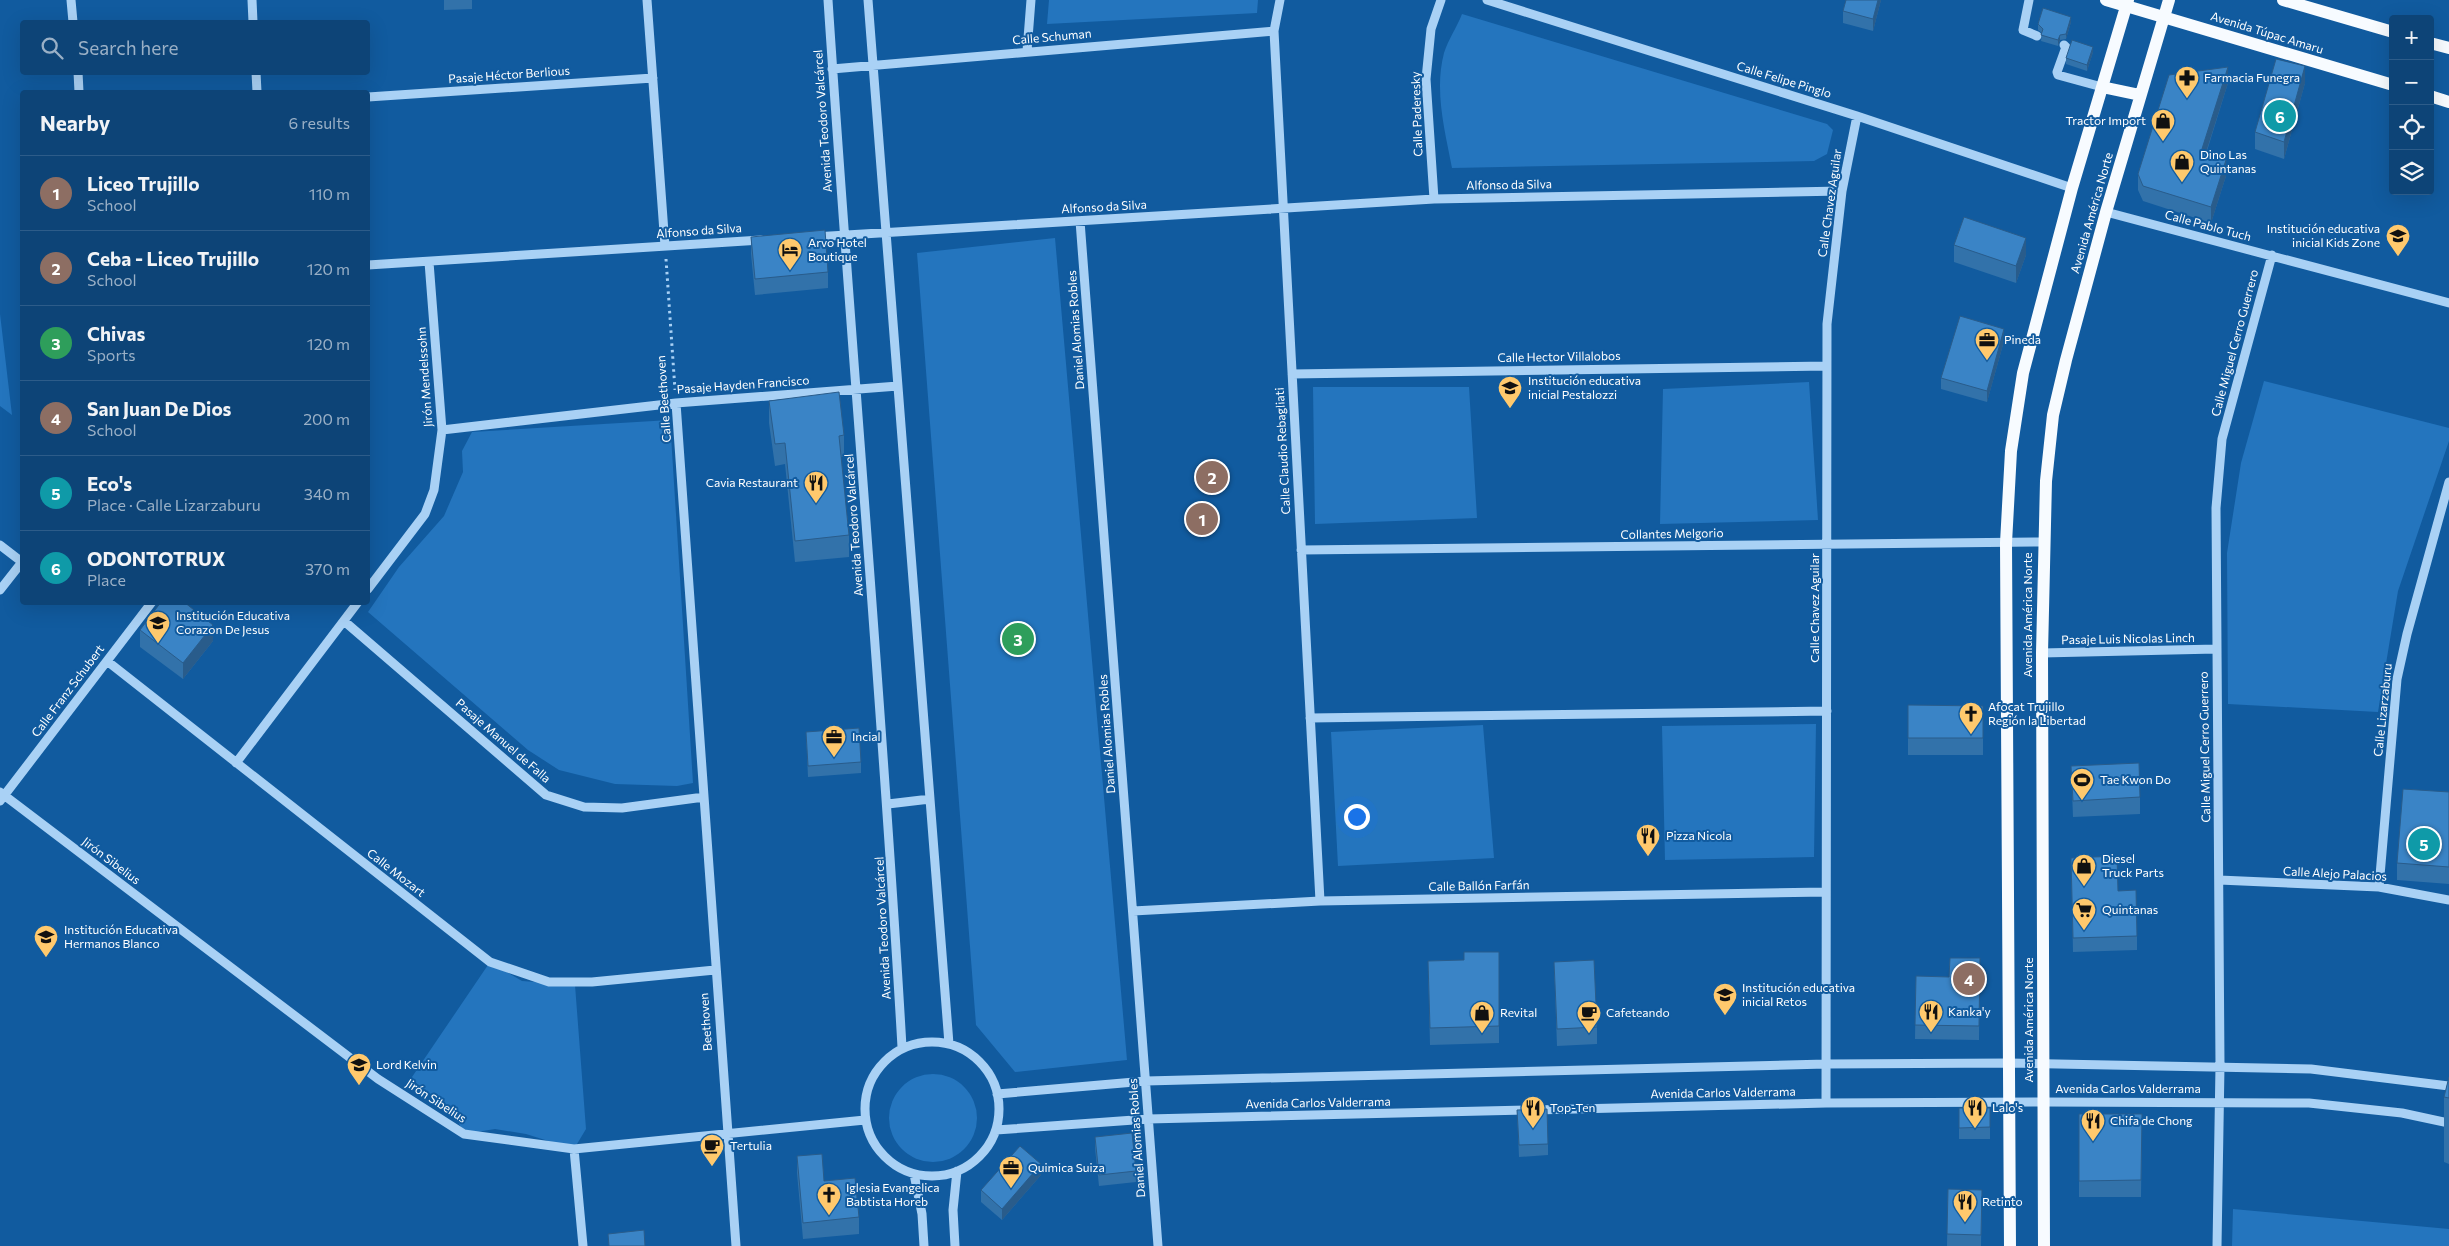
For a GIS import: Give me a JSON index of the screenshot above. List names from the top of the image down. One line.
{"streets":{"main road":["Avenida Túpac Amaru","Avenida América Norte"],"street":["Calle Schuman","Pasaje Héctor Berlious","Calle Felipe Pinglo","Calle Paderesky","Avenida Teodoro Valcárcel","Alfonso da Silva","Calle Chavez Aguilar","Calle Pablo Tuch","Daniel Alomias Robles","Calle Miguel Cerro Guerrero","Calle Hector Villalobos","Jirón Mendelssohn","Pasaje Hayden Francisco","Calle Beethoven","Calle Claudio Rebagliati","Collantes Melgorio","Pasaje Luis Nicolas Linch","Calle Franz Schubert","Calle Lizarzaburu","Pasaje Manuel de Falla","Jirón Sibelius","Calle Mozart","Calle Alejo Palacios","Calle Ballón Farfán","Beethoven","Avenida Carlos Valderrama"]},"crossings":[["Avenida Túpac Amaru","Avenida América Norte"],["Calle Schuman","Avenida Teodoro Valcárcel"],["Calle Schuman","Calle Claudio Rebagliati"],["Calle Felipe Pinglo","Calle Chavez Aguilar"],["Calle Felipe Pinglo","Avenida América Norte"],["Calle Paderesky","Alfonso da Silva"],["Avenida Teodoro Valcárcel","Alfonso da Silva"],["Avenida Teodoro Valcárcel","Pasaje Hayden Francisco"],["Avenida Teodoro Valcárcel","Jirón Sibelius"],["Avenida Teodoro Valcárcel","Avenida Carlos Valderrama"],["Alfonso da Silva","Calle Chavez Aguilar"],["Alfonso da Silva","Daniel Alomias Robles"],["Alfonso da Silva","Jirón Mendelssohn"],["Alfonso da Silva","Calle Beethoven"],["Alfonso da Silva","Calle Claudio Rebagliati"],["Calle Chavez Aguilar","Calle Hector Villalobos"],["Calle Chavez Aguilar","Collantes Melgorio"],["Calle Chavez Aguilar","Calle Ballón Farfán"],["Calle Chavez Aguilar","Avenida Carlos Valderrama"],["Avenida América Norte","Calle Pablo Tuch"],["Avenida América Norte","Collantes Melgorio"],["Avenida América Norte","Pasaje Luis Nicolas Linch"],["Avenida América Norte","Avenida Carlos Valderrama"],["Calle Pablo Tuch","Calle Miguel Cerro Guerrero"],["Daniel Alomias Robles","Calle Ballón Farfán"],["Daniel Alomias Robles","Avenida Carlos Valderrama"],["Calle Miguel Cerro Guerrero","Pasaje Luis Nicolas Linch"],["Calle Miguel Cerro Guerrero","Calle Alejo Palacios"],["Calle Miguel Cerro Guerrero","Avenida Carlos Valderrama"],["Calle Hector Villalobos","Calle Claudio Rebagliati"],["Jirón Mendelssohn","Pasaje Hayden Francisco"],["Pasaje Hayden Francisco","Calle Beethoven"],["Calle Beethoven","Pasaje Manuel de Falla"],["Calle Beethoven","Beethoven"],["Calle Claudio Rebagliati","Collantes Melgorio"],["Calle Claudio Rebagliati","Calle Ballón Farfán"],["Calle Franz Schubert","Jirón Sibelius"],["Calle Franz Schubert","Calle Mozart"],["Calle Lizarzaburu","Calle Alejo Palacios"],["Pasaje Manuel de Falla","Beethoven"],["Jirón Sibelius","Beethoven"],["Jirón Sibelius","Avenida Carlos Valderrama"],["Calle Mozart","Beethoven"]],"places":{"pharmacy":["Farmacia Funegra"],"shop":["Tractor Import","Dino Las Quintanas","Diesel Truck Parts","Revital"],"school or university":["Institución educativa inicial Kids Zone","Institución educativa inicial Pestalozzi","Institución Educativa Corazon De Jesus","Institución Educativa Hermanos Blanco","Institución educativa inicial Retos","Lord Kelvin"],"hotel":["Arvo Hotel Boutique"],"office":["Pineda","Incial","Quimica Suiza"],"restaurant":["Cavia Restaurant","Pizza Nicola","Kanka'y","Top-Ten","Lalo's","Chifa de Chong","Retinto"],"church":["Afocat Trujillo Región la Libertad","Iglesia Evangelica Babtista Horeb"],"sports":["Tae Kwon Do"],"supermarket":["Quintanas"],"cafe":["Cafeteando","Tertulia"]},"page":{"map_buttons":["+","−"],"search":"Search here","heading":["Nearby","6 results"],"pins":["6","2","1","3","5","4"],"list":[{"mark":"1","name":"Liceo Trujillo","note":"School","value":"110 m"},{"mark":"2","name":"Ceba - Liceo Trujillo","note":"School","value":"120 m"},{"mark":"3","name":"Chivas","note":"Sports","value":"120 m"},{"mark":"4","name":"San Juan De Dios","note":"School","value":"200 m"},{"mark":"5","name":"Eco's","note":"Place · Calle Lizarzaburu","value":"340 m"},{"mark":"6","name":"ODONTOTRUX","note":"Place","value":"370 m"}]}}
